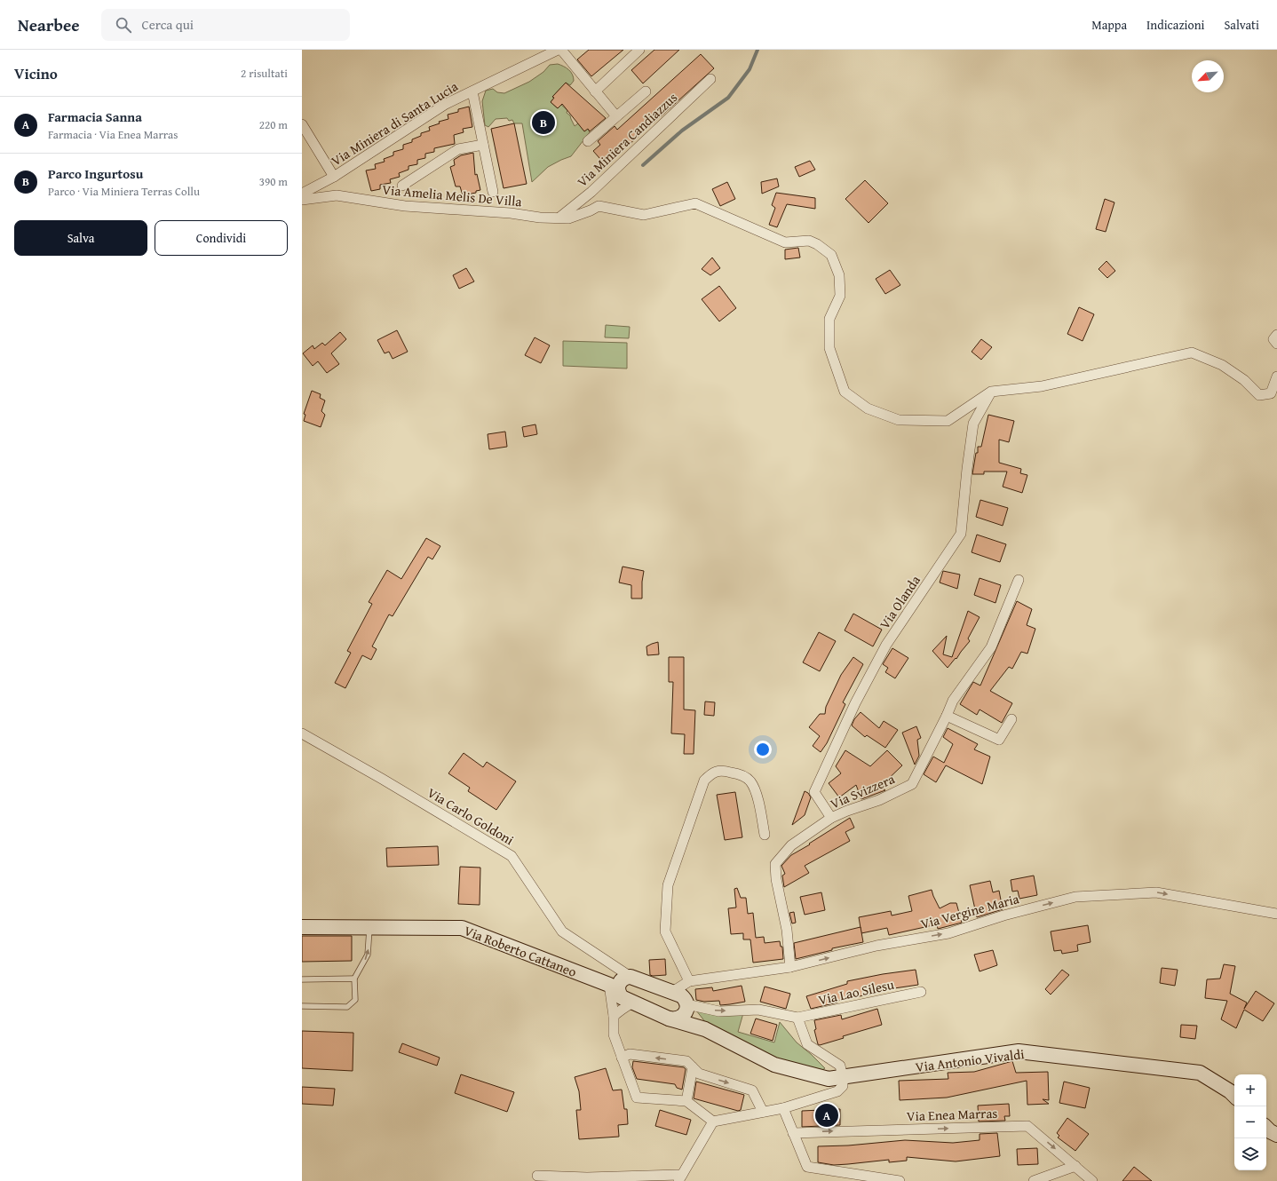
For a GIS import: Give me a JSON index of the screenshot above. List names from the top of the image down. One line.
{"streets":{"main road":["Via Roberto Cattaneo","Via Antonio Vivaldi"],"street":["Via Miniera di Santa Lucia","Via Miniera Candiazzus","Via Amelia Melis De Villa","Via Olanda","Via Svizzera","Via Carlo Goldoni","Via Vergine Maria","Via Lao Silesu","Via Enea Marras"]},"crossings":[["Via Miniera Candiazzus","Via Amelia Melis De Villa"],["Via Amelia Melis De Villa","Via Olanda"],["Via Olanda","Via Svizzera"],["Via Svizzera","Via Vergine Maria"],["Via Carlo Goldoni","Via Roberto Cattaneo"],["Via Vergine Maria","Via Roberto Cattaneo"],["Via Vergine Maria","Via Antonio Vivaldi"],["Via Roberto Cattaneo","Via Antonio Vivaldi"],["Via Lao Silesu","Via Antonio Vivaldi"]],"one_way":["Via Vergine Maria","Via Lao Silesu","Via Enea Marras"],"north":"bottom left","page":{"header":"Nearbee","search":"Cerca qui","nav":["Mappa","Indicazioni","Salvati"],"heading":["Vicino","2 risultati"],"list":[{"mark":"A","name":"Farmacia Sanna","note":"Farmacia · Via Enea Marras","value":"220 m"},{"mark":"B","name":"Parco Ingurtosu","note":"Parco · Via Miniera Terras Collu","value":"390 m"}],"pins":["B","A"],"buttons":["Salva","Condividi"],"map_buttons":["+","−"]}}
